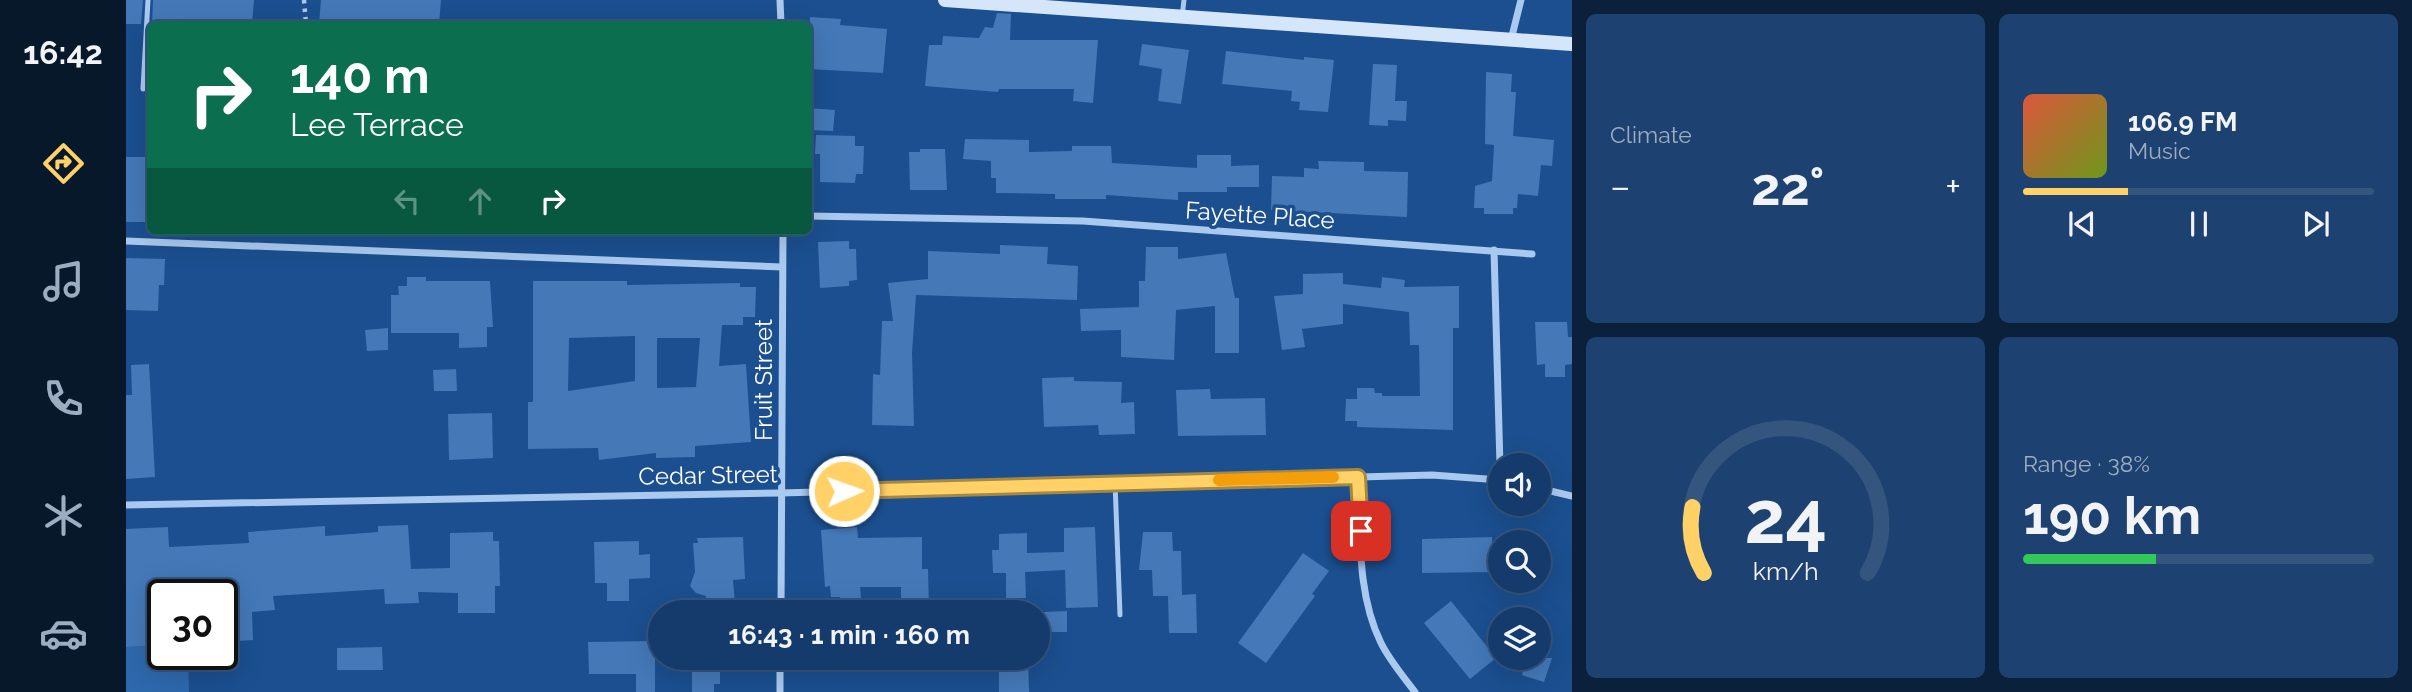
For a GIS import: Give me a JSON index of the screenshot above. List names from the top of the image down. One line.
{"streets":{"street":["Fayette Place","Fruit Street","Cedar Street"]},"crossings":[["Fruit Street","Cedar Street"]],"page":{"tabs":"16:42","tile":["Climate",["Range · 38%","190 km"]],"turn":["140 m","Lee Terrace"],"song":["106.9 FM","Music"],"heat":["−","22°","+"],"limit":"30","trip":"16:43 · 1 min · 160 m","gauge":["24","km/h"]}}
